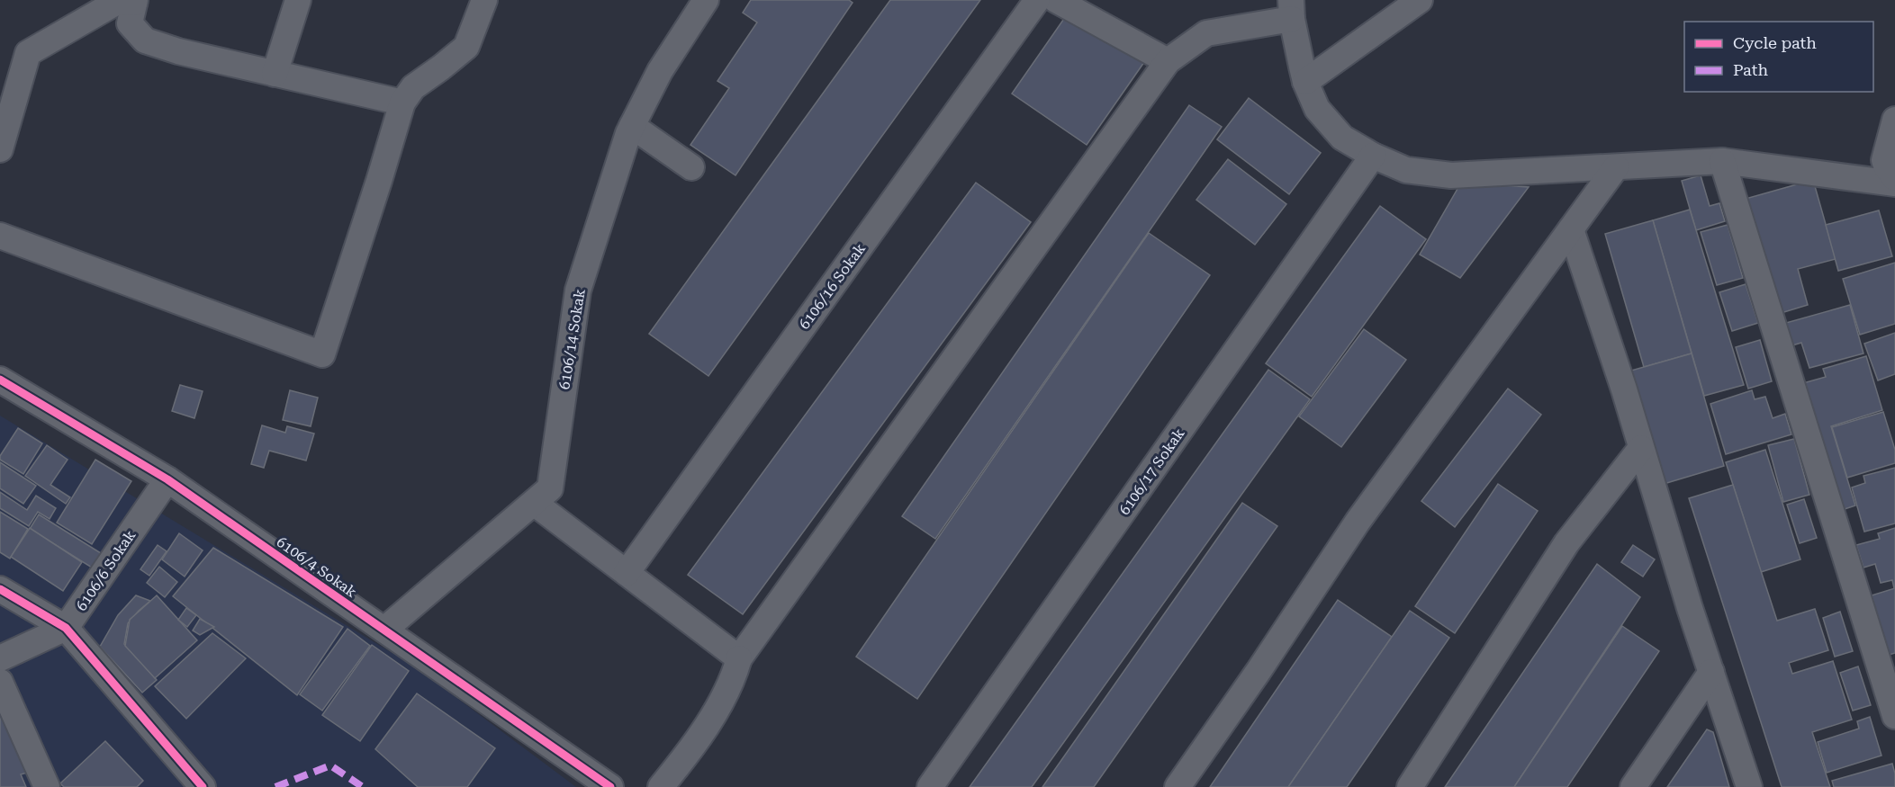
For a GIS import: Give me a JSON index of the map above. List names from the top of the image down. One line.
{"streets":{"street":["6106/16 Sokak","6106/14 Sokak","6106/17 Sokak","6106/4 Sokak","6106/6 Sokak"]},"crossings":[["6106/14 Sokak","6106/4 Sokak"],["6106/4 Sokak","6106/6 Sokak"]],"legend":["Cycle path","Path"]}
